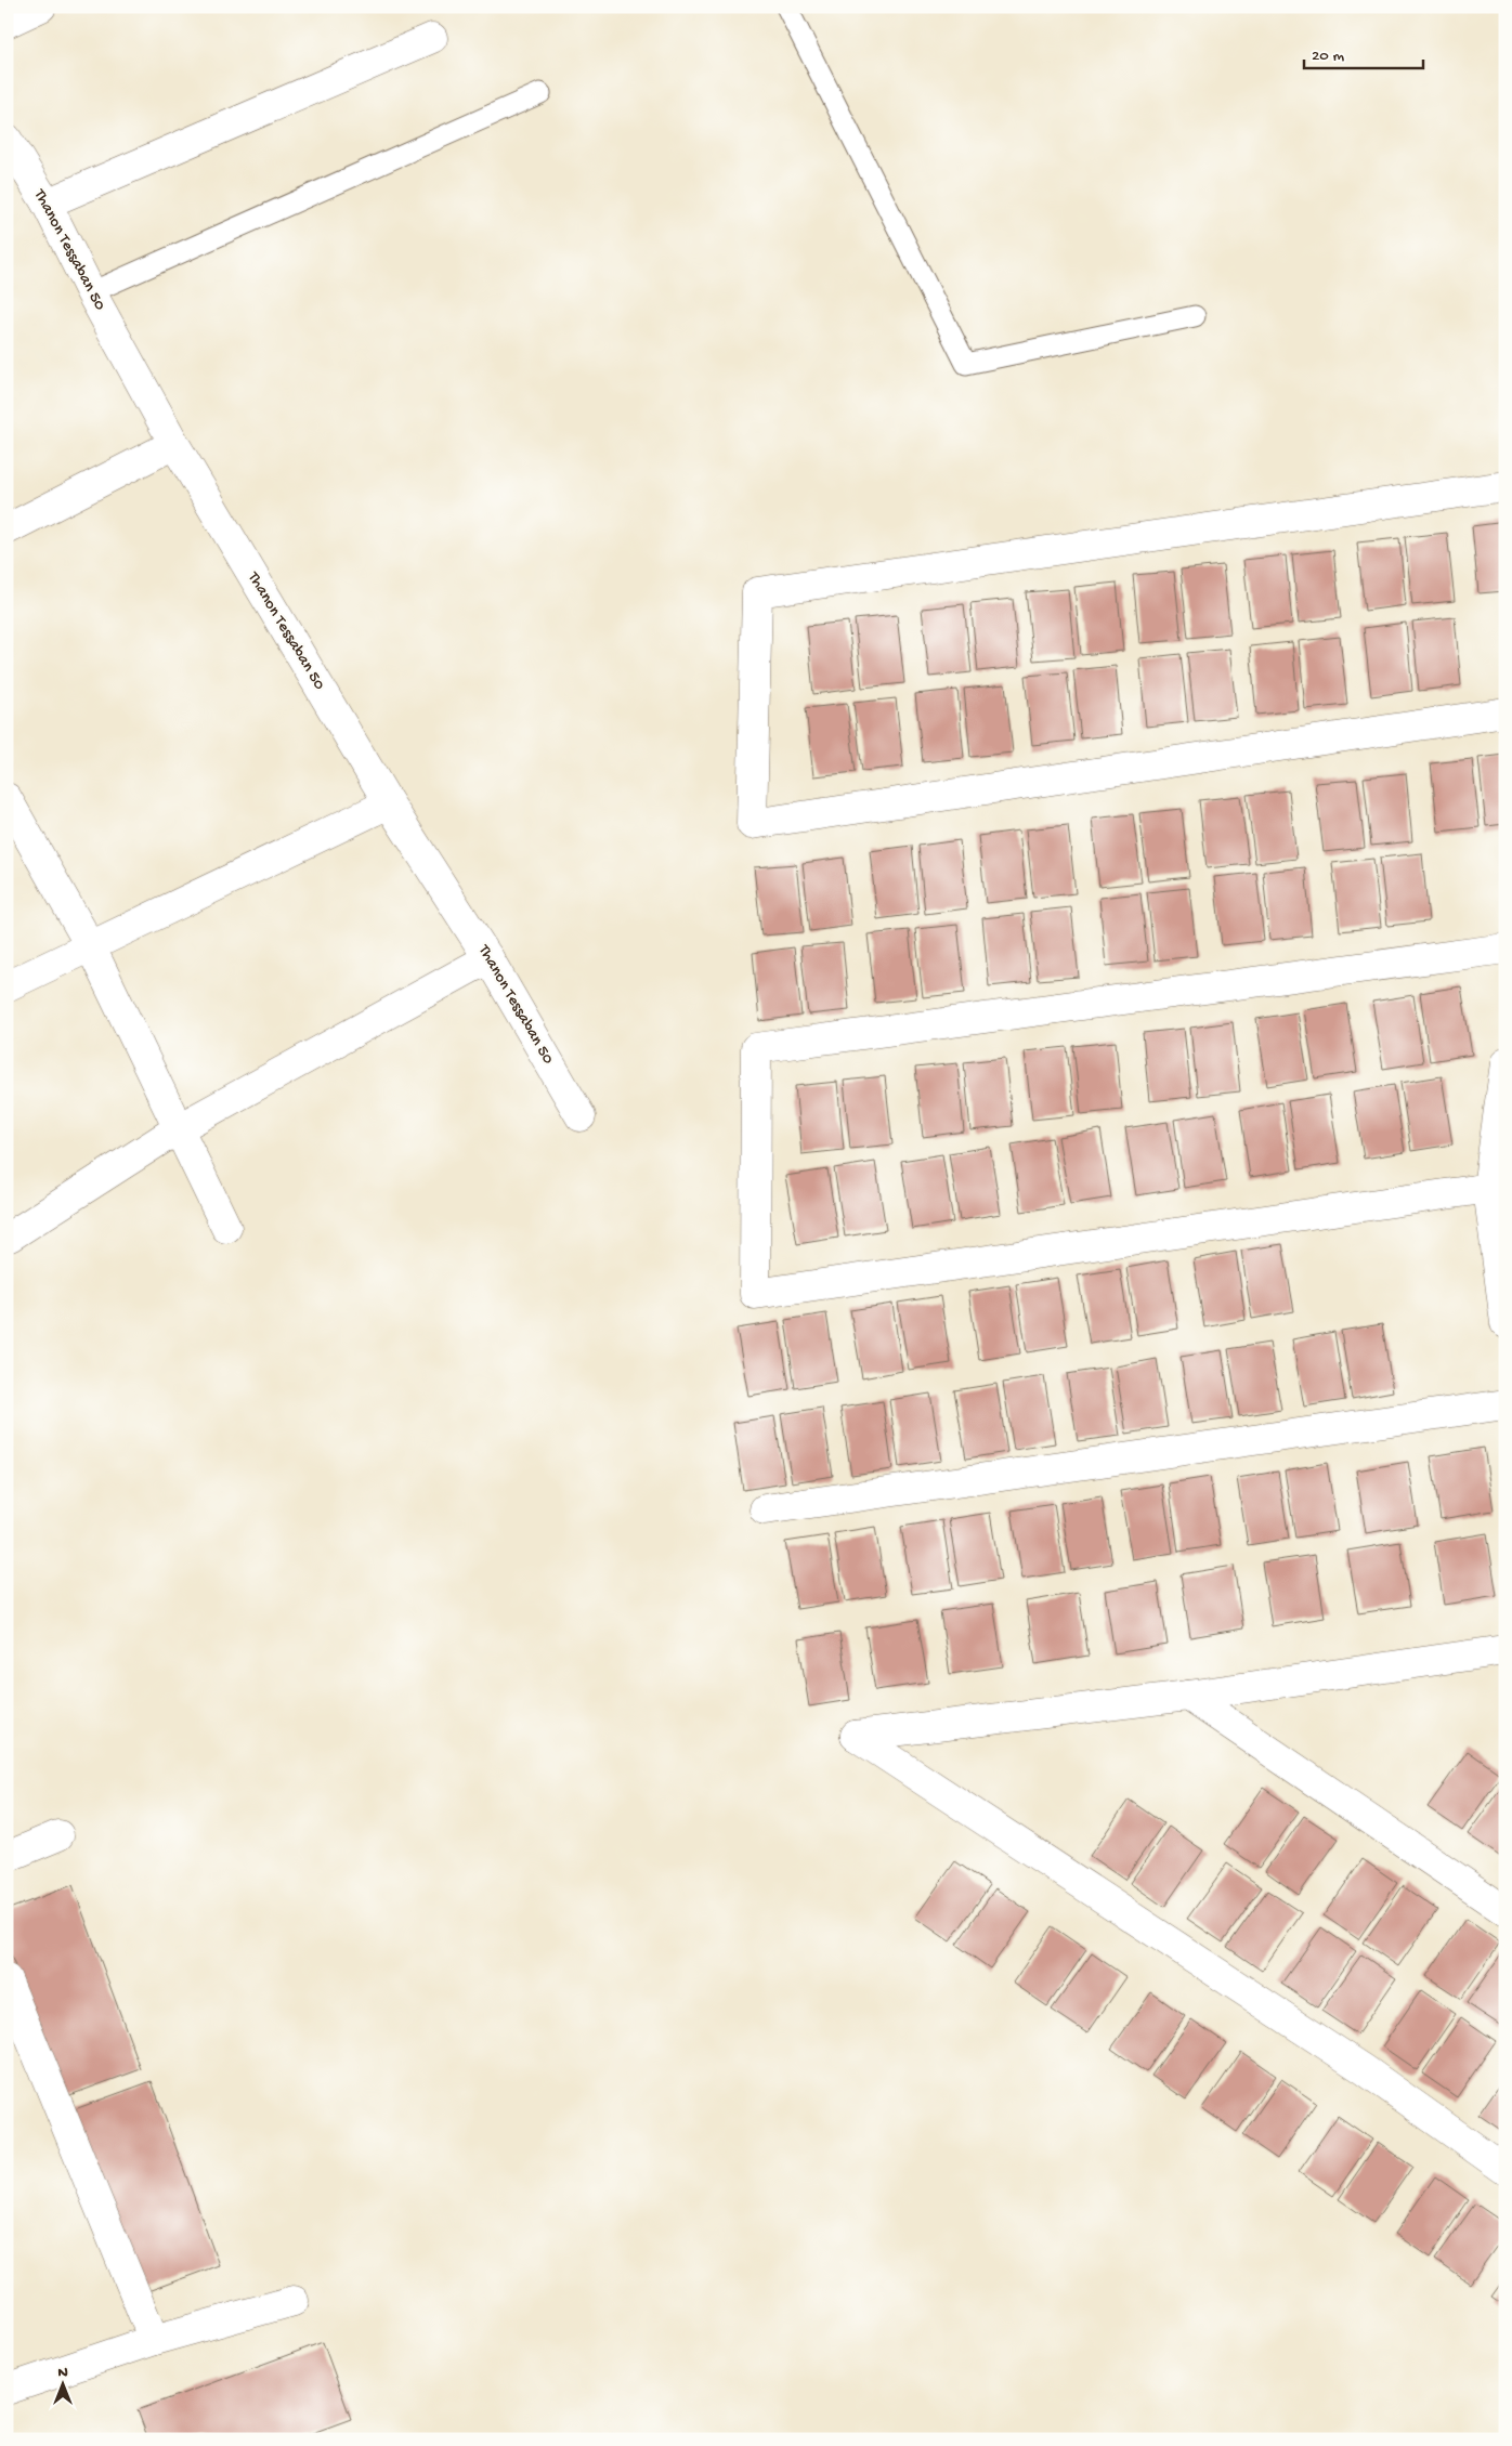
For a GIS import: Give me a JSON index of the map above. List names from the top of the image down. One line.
{"streets":{"street":["Thanon Tessaban 50"]},"scale_bar":"20 m","north":"top"}
